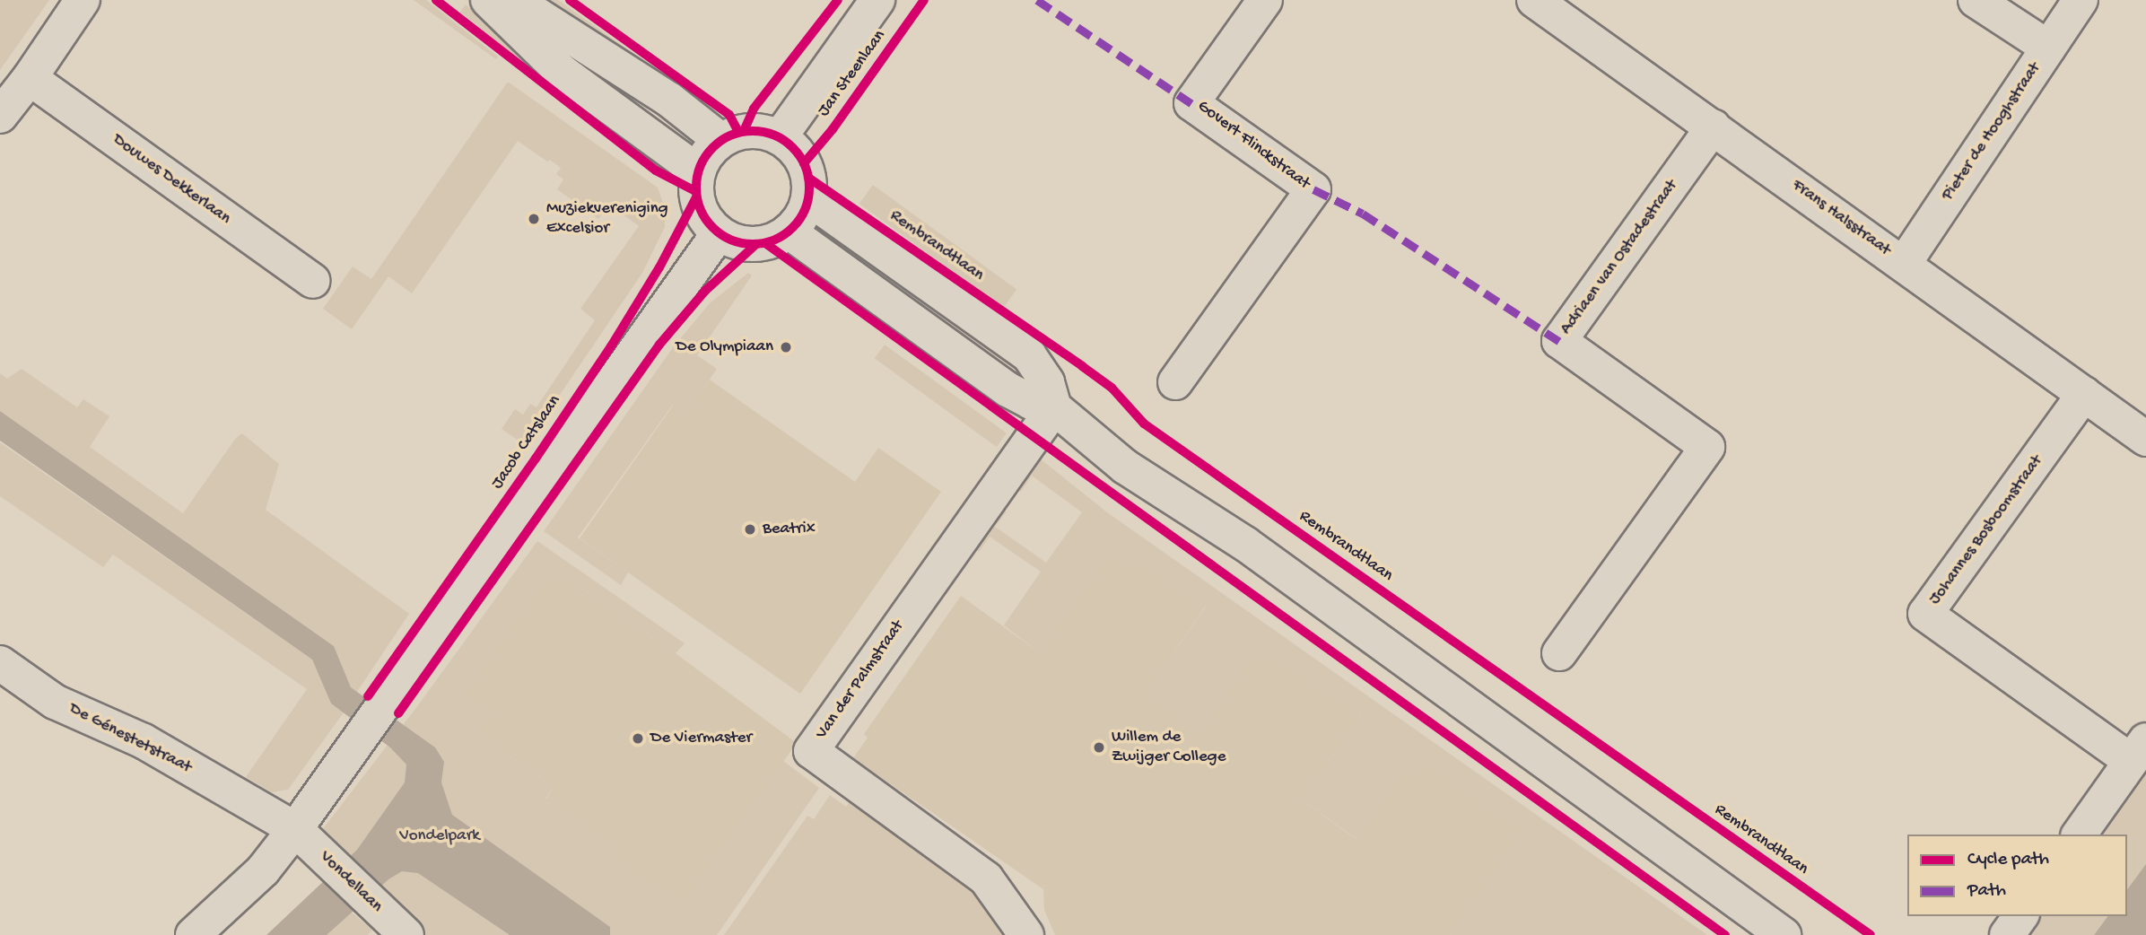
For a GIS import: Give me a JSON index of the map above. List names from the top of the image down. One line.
{"streets":{"street":["Jan Steenlaan","Pieter de Hooghstraat","Govert Flinckstraat","Douwes Dekkerlaan","Frans Halsstraat","Rembrandtlaan","Adriaen van Ostadestraat","Jacob Catslaan","Johannes Bosboomstraat","Van der Palmstraat","De Génestetstraat","Vondellaan"]},"crossings":[["Jan Steenlaan","Rembrandtlaan"],["Jan Steenlaan","Jacob Catslaan"],["Pieter de Hooghstraat","Frans Halsstraat"],["Frans Halsstraat","Adriaen van Ostadestraat"],["Frans Halsstraat","Johannes Bosboomstraat"],["Rembrandtlaan","Jacob Catslaan"],["Rembrandtlaan","Van der Palmstraat"],["Jacob Catslaan","De Génestetstraat"],["Jacob Catslaan","Vondellaan"],["De Génestetstraat","Vondellaan"]],"parks":["Vondelpark"],"places":["Muziekvereniging Excelsior","De Olympiaan","Beatrix","De Viermaster","Willem de Zwijger College"],"legend":["Cycle path","Path"]}
